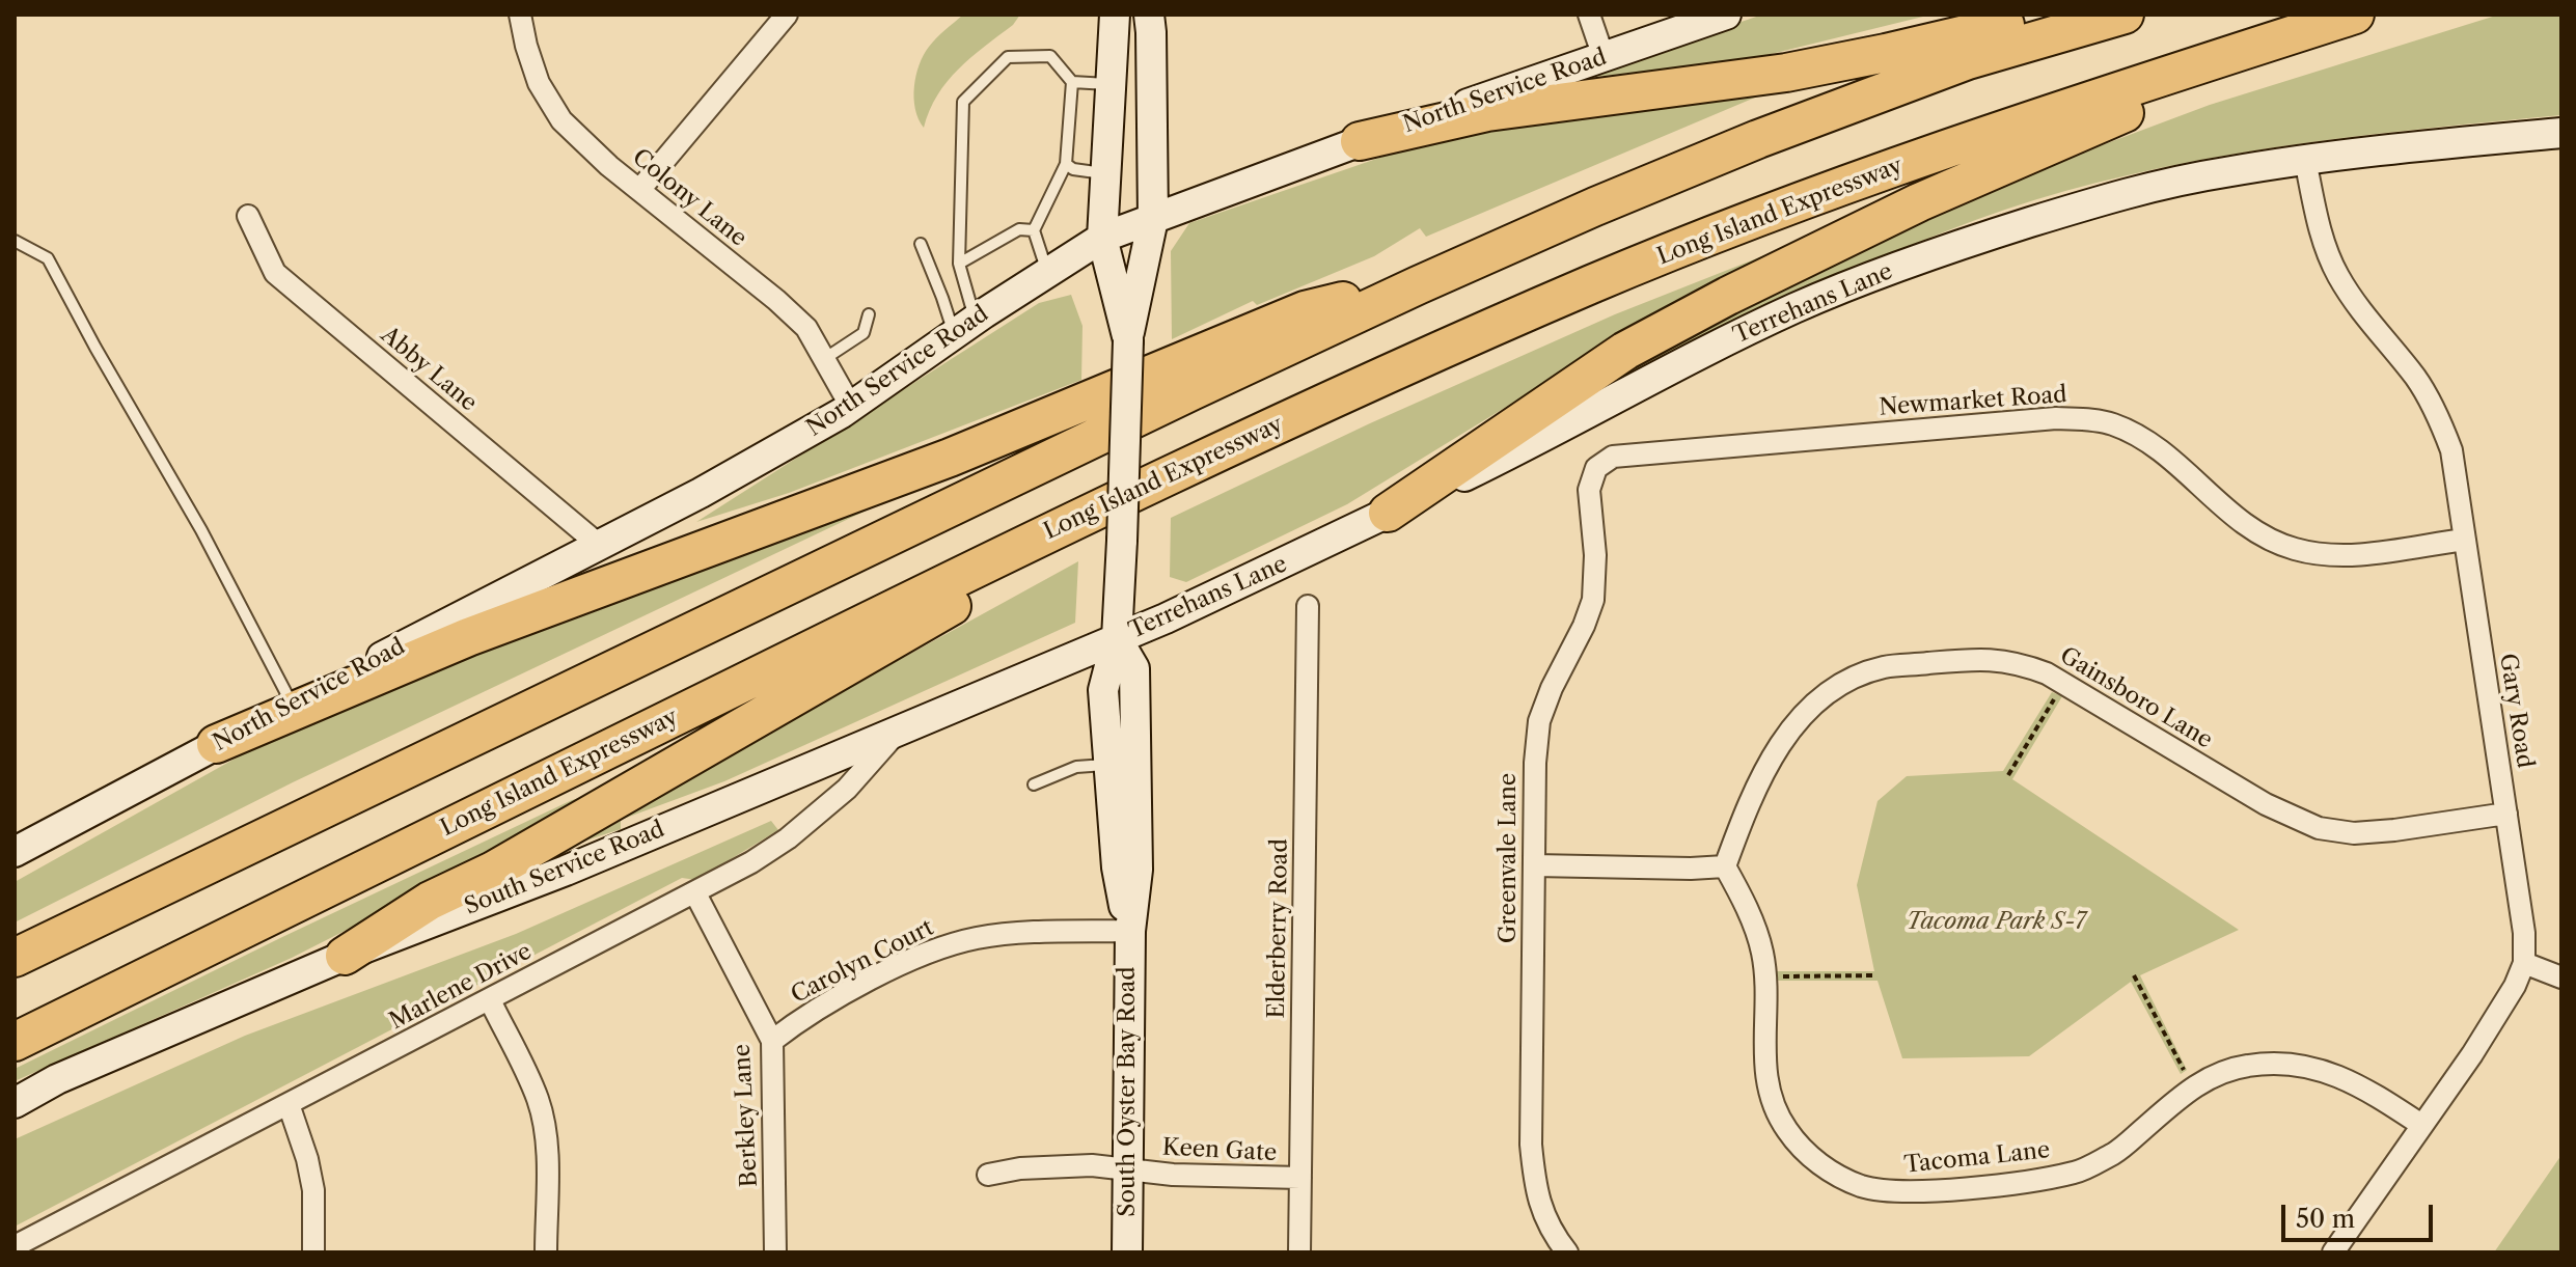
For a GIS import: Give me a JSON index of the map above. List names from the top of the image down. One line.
{"streets":{"highway":["Long Island Expressway"],"main road":["North Service Road","Terrehans Lane","South Service Road","South Oyster Bay Road"],"street":["Colony Lane","Abby Lane","Newmarket Road","Gainsboro Lane","Gary Road","Greenvale Lane","Elderberry Road","Carolyn Court","Marlene Drive","Berkley Lane","Keen Gate","Tacoma Lane"]},"crossings":[["North Service Road","Colony Lane"],["North Service Road","Abby Lane"],["North Service Road","South Oyster Bay Road"],["Terrehans Lane","Gary Road"],["Terrehans Lane","South Service Road"],["Terrehans Lane","South Oyster Bay Road"],["Newmarket Road","Gary Road"],["Newmarket Road","Greenvale Lane"],["Gainsboro Lane","Gary Road"],["Gainsboro Lane","Tacoma Lane"],["Gary Road","Tacoma Lane"],["South Service Road","Marlene Drive"],["South Service Road","South Oyster Bay Road"],["Elderberry Road","Keen Gate"],["Carolyn Court","South Oyster Bay Road"],["Carolyn Court","Berkley Lane"],["Marlene Drive","Berkley Lane"],["South Oyster Bay Road","Keen Gate"]],"parks":["Tacoma Park S-7"],"scale_bar":"50 m"}
